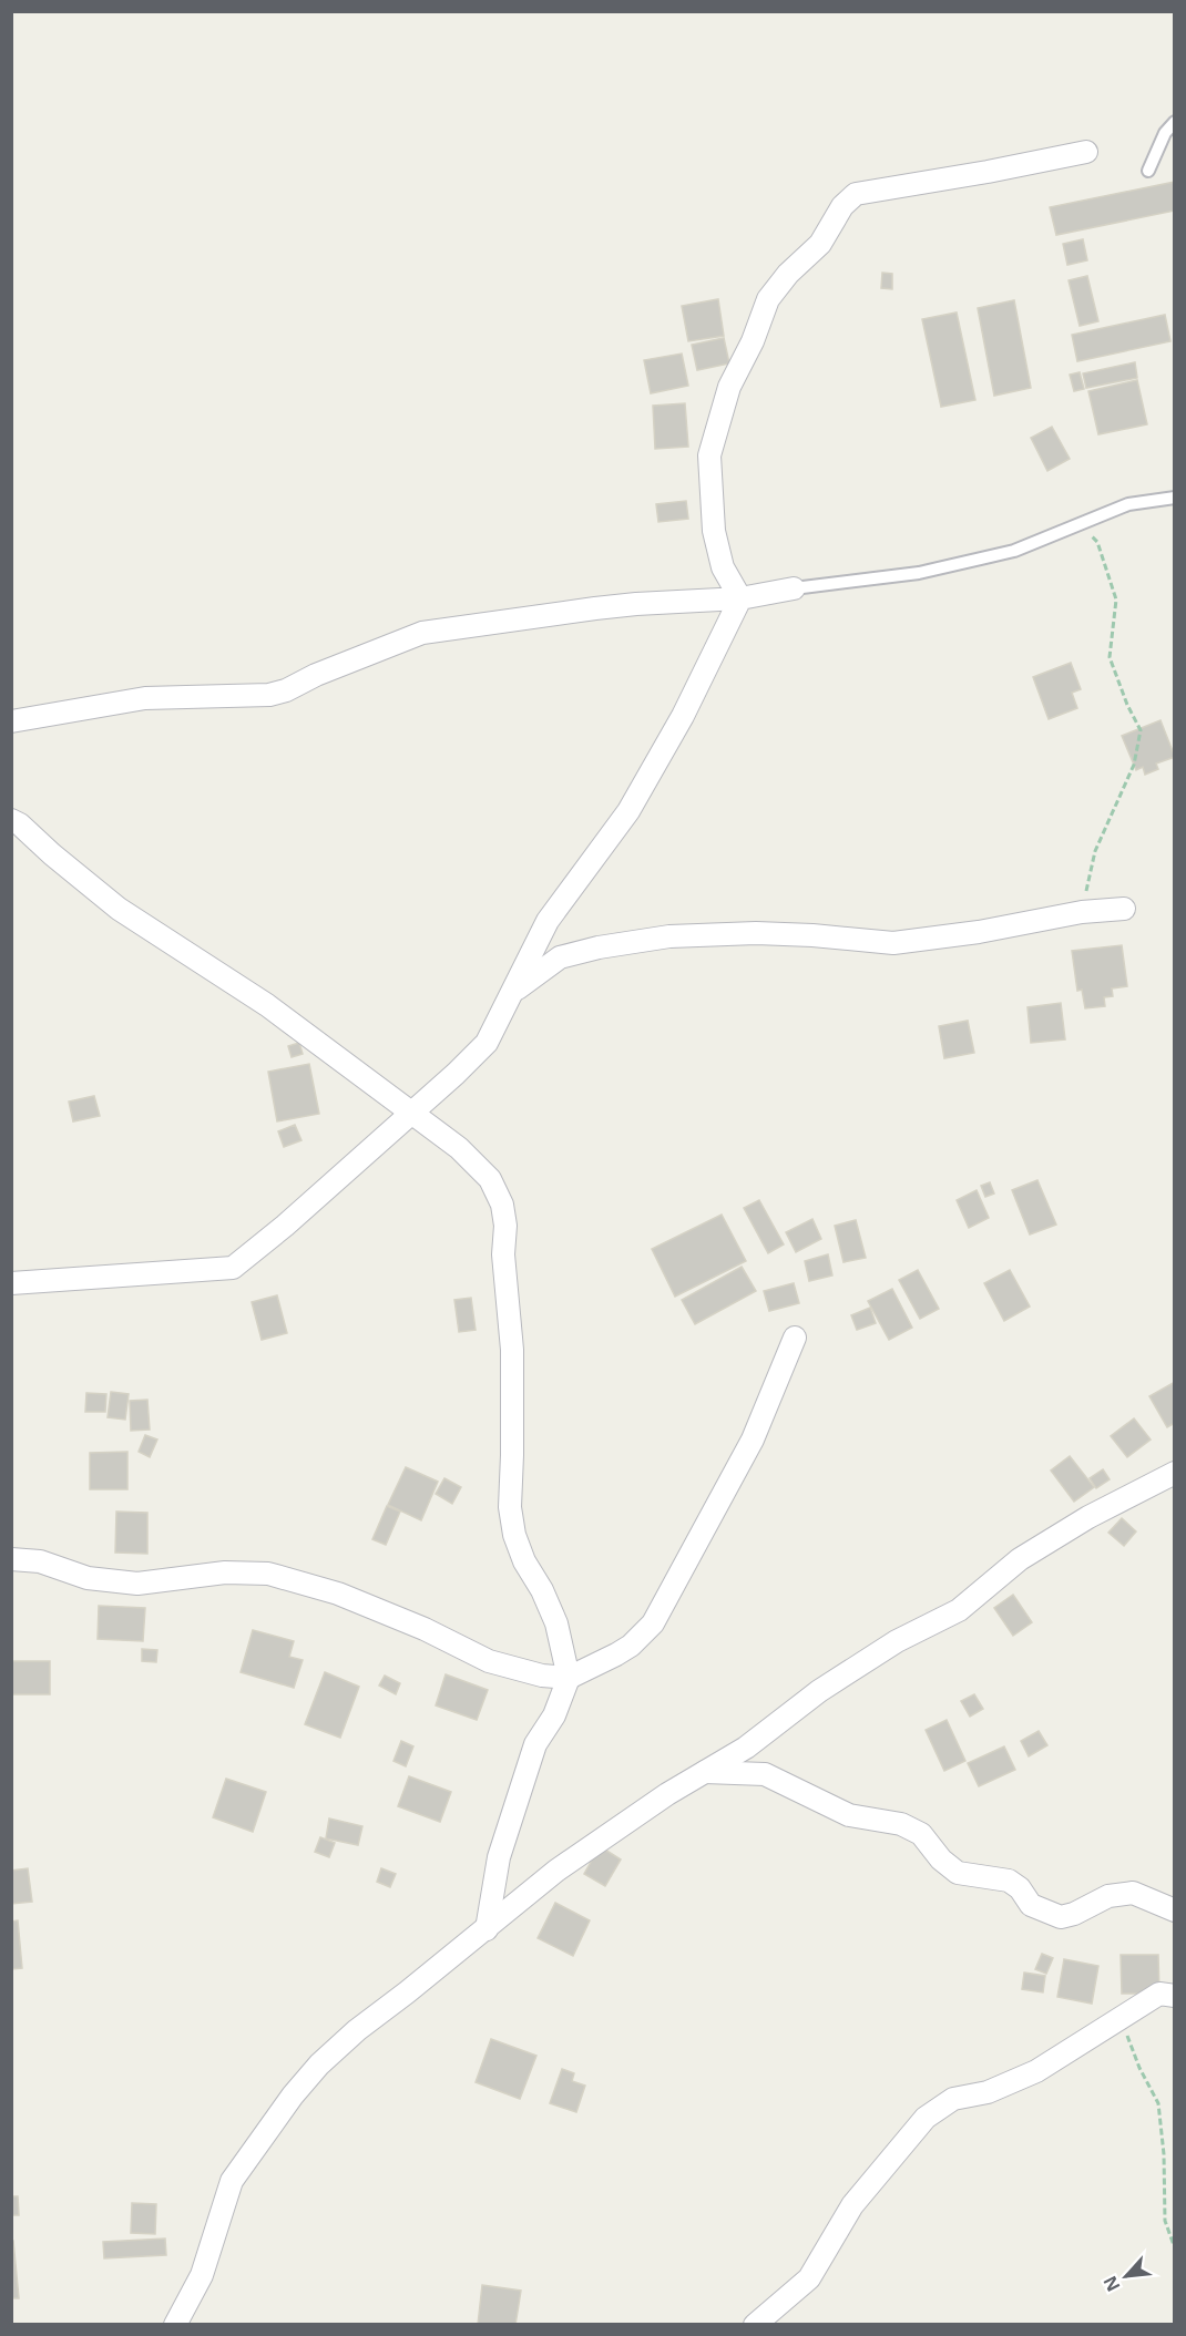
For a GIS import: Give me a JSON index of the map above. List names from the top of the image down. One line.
{"north":"bottom left"}
